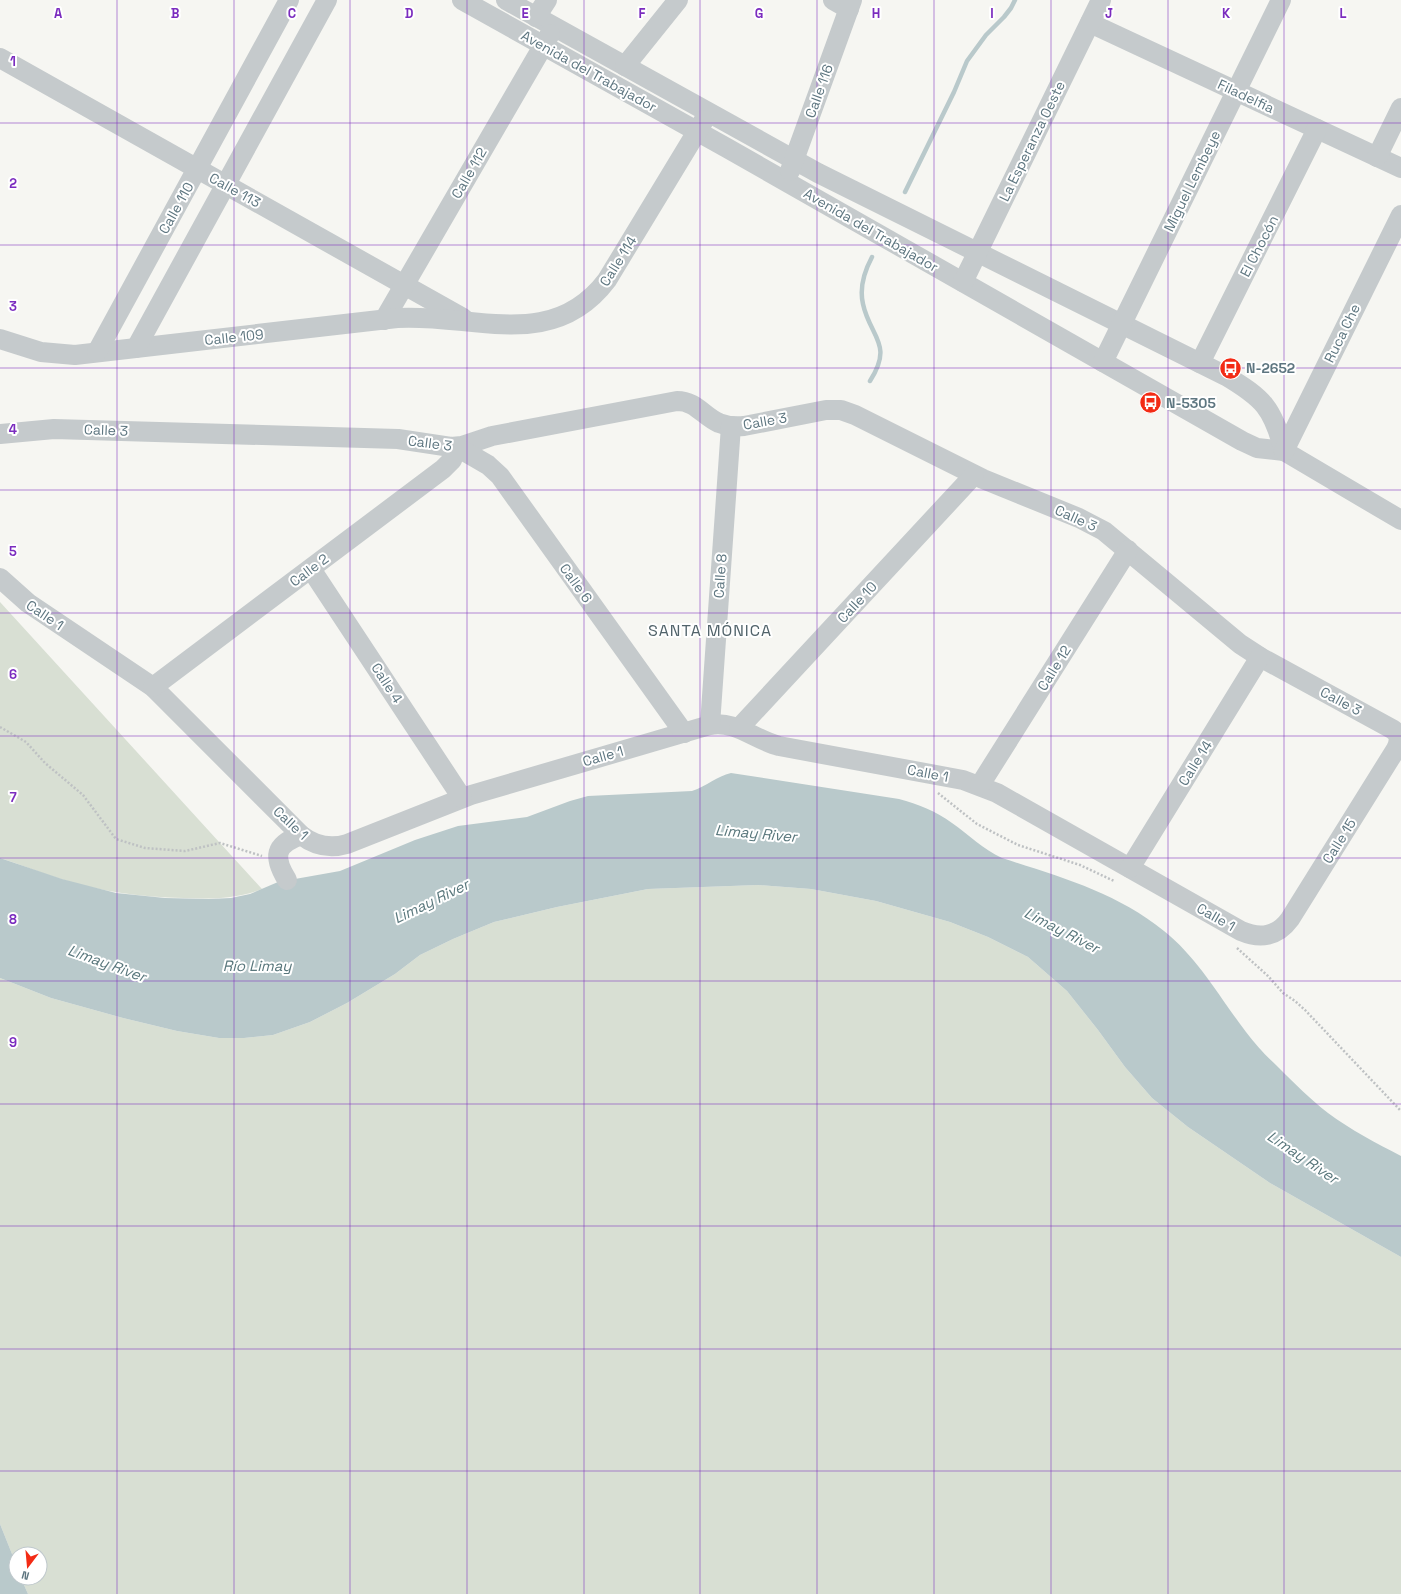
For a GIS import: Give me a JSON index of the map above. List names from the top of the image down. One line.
{"streets":{"street":["Avenida del Trabajador","Calle 116","Filadelfia","La Esperanza Oeste","Calle 112","Miguel Lembeye","Calle 113","Calle 110","El Chocón","Calle 114","Ruca Che","Calle 109","Calle 3","Calle 2","Calle 8","Calle 6","Calle 10","Calle 1","Calle 12","Calle 4","Calle 14","Calle 15"]},"crossings":[["Avenida del Trabajador","Calle 116"],["Avenida del Trabajador","La Esperanza Oeste"],["Avenida del Trabajador","Calle 112"],["Avenida del Trabajador","Miguel Lembeye"],["Avenida del Trabajador","El Chocón"],["Avenida del Trabajador","Calle 114"],["Avenida del Trabajador","Ruca Che"],["Filadelfia","La Esperanza Oeste"],["Filadelfia","Miguel Lembeye"],["Filadelfia","El Chocón"],["Calle 112","Calle 113"],["Calle 112","Calle 109"],["Calle 113","Calle 110"],["Calle 113","Calle 114"],["Calle 113","Calle 109"],["Calle 110","Calle 109"],["Calle 114","Calle 109"],["Calle 3","Calle 2"],["Calle 3","Calle 8"],["Calle 3","Calle 6"],["Calle 3","Calle 10"],["Calle 3","Calle 12"],["Calle 3","Calle 14"],["Calle 3","Calle 15"],["Calle 2","Calle 6"],["Calle 2","Calle 1"],["Calle 2","Calle 4"],["Calle 8","Calle 1"],["Calle 6","Calle 1"],["Calle 10","Calle 1"],["Calle 1","Calle 12"],["Calle 1","Calle 4"],["Calle 1","Calle 14"],["Calle 1","Calle 15"]],"districts":["SANTA MÓNICA"],"water":["Limay River","Río Limay"],"places":{"bus stop":["N-2652","N-5305"]},"north":"bottom","grid":{"columns":["A","B","C","D","E","F","G","H","I","J","K","L"],"rows":["1","2","3","4","5","6","7","8","9"]}}
